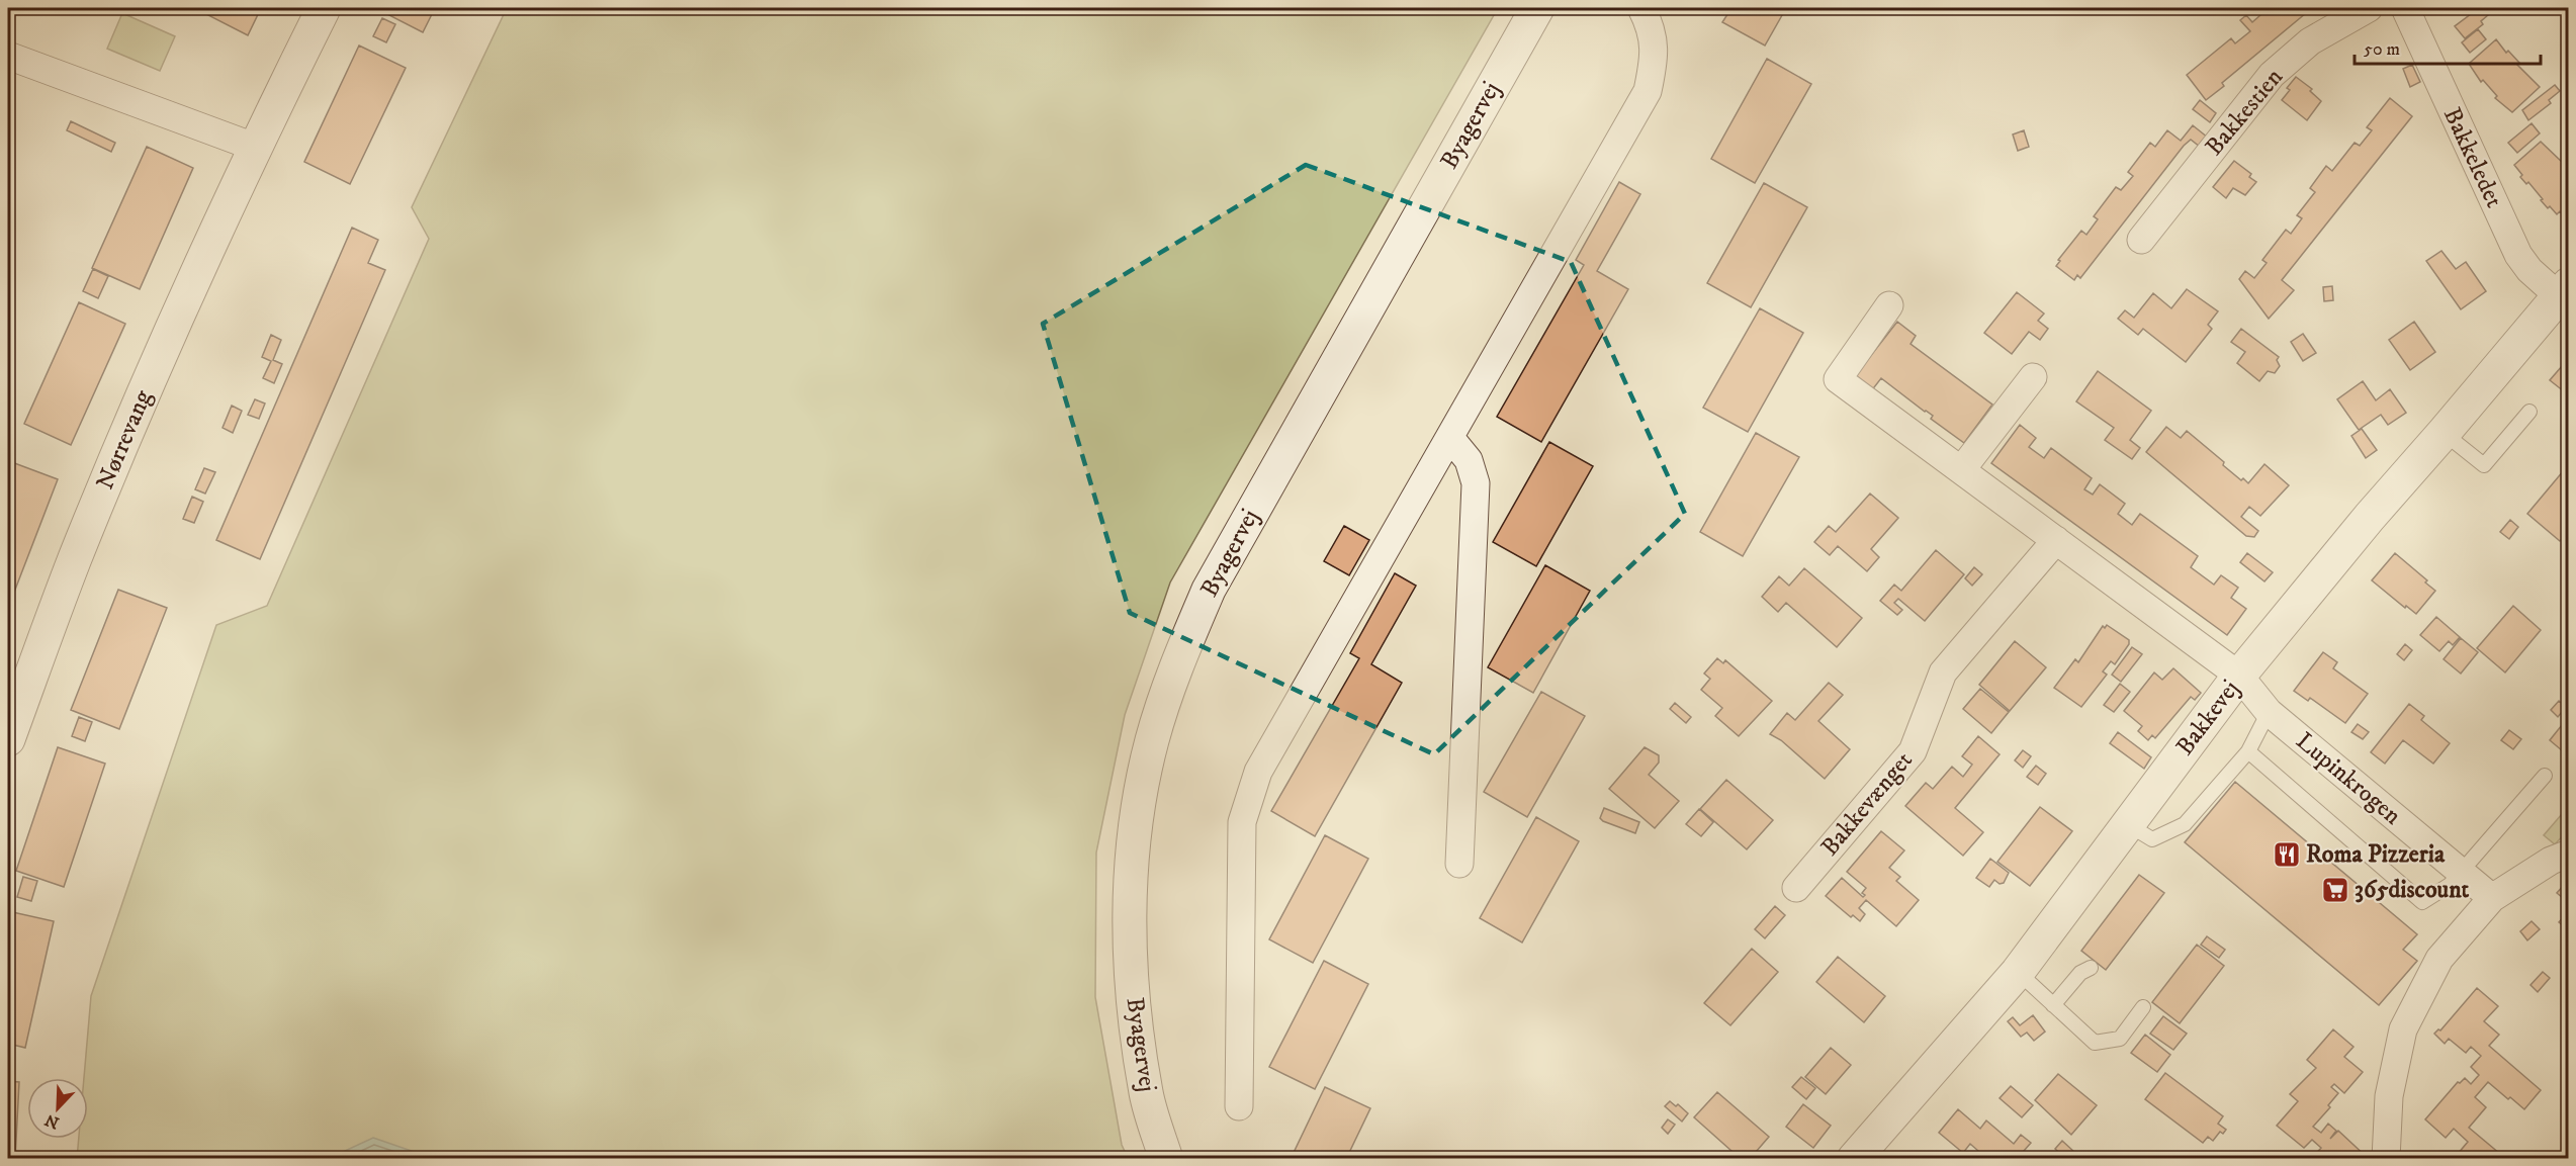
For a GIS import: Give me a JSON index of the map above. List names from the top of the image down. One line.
{"streets":{"street":["Bakkestien","Byagervej","Bakkeledet","Nørrevang","Bakkevej","Lupinkrogen","Bakkevænget"]},"crossings":[["Bakkeledet","Bakkevej"],["Bakkevej","Lupinkrogen"]],"places":{"restaurant":["Roma Pizzeria"],"supermarket":["365discount"]},"scale_bar":"50 m","north":"bottom left"}
